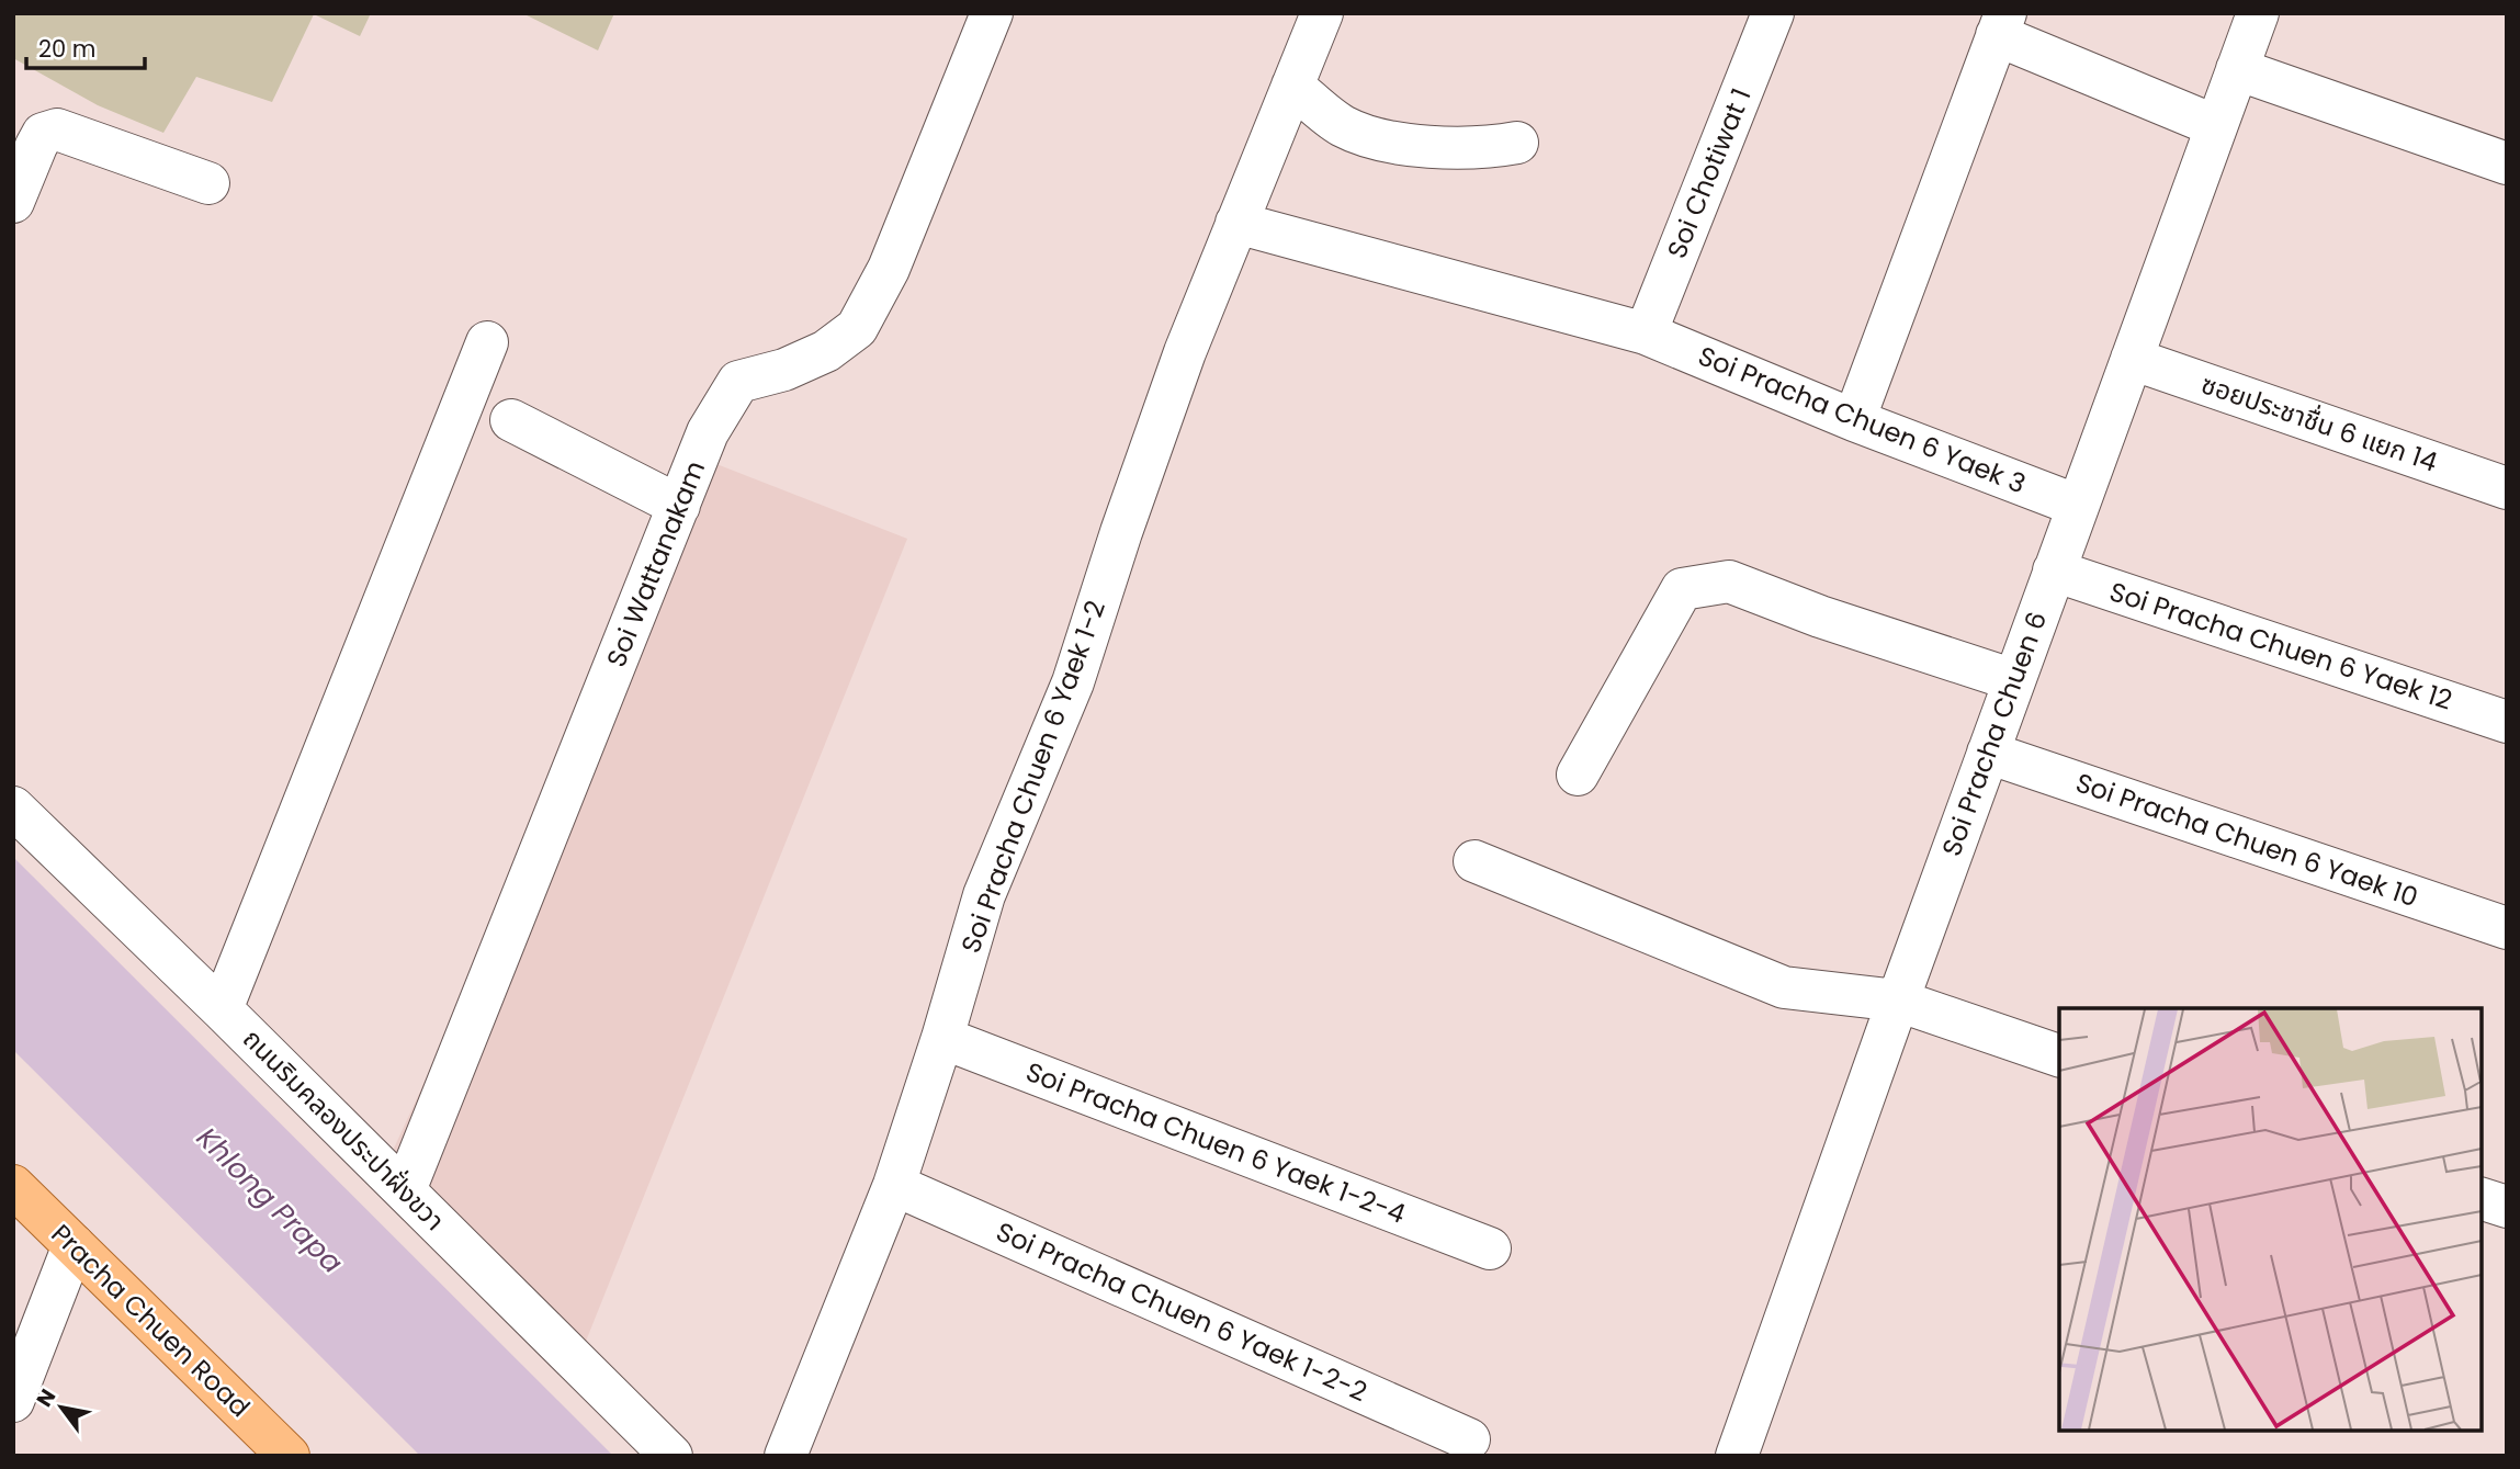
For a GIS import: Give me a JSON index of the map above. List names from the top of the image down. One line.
{"streets":{"main road":["Pracha Chuen Road"],"street":["Soi Chotiwat 1","Soi Pracha Chuen 6 Yaek 3","ซอยประชาชื่น 6 แยก 14","Soi Wattanakam","Soi Pracha Chuen 6 Yaek 12","Soi Pracha Chuen 6","Soi Pracha Chuen 6 Yaek 1-2","Soi Pracha Chuen 6 Yaek 10","ถนนริมคลองประปาฝั่งขวา","Soi Pracha Chuen 6 Yaek 1-2-4","Soi Pracha Chuen 6 Yaek 1-2-2"]},"crossings":[["Soi Chotiwat 1","Soi Pracha Chuen 6 Yaek 3"],["Soi Pracha Chuen 6 Yaek 3","Soi Pracha Chuen 6"],["Soi Pracha Chuen 6 Yaek 3","Soi Pracha Chuen 6 Yaek 1-2"],["ซอยประชาชื่น 6 แยก 14","Soi Pracha Chuen 6"],["Soi Wattanakam","ถนนริมคลองประปาฝั่งขวา"],["Soi Pracha Chuen 6 Yaek 12","Soi Pracha Chuen 6"],["Soi Pracha Chuen 6","Soi Pracha Chuen 6 Yaek 10"],["Soi Pracha Chuen 6 Yaek 1-2","Soi Pracha Chuen 6 Yaek 1-2-4"],["Soi Pracha Chuen 6 Yaek 1-2","Soi Pracha Chuen 6 Yaek 1-2-2"]],"water":["Khlong Prapa"],"scale_bar":"20 m","north":"top left"}
